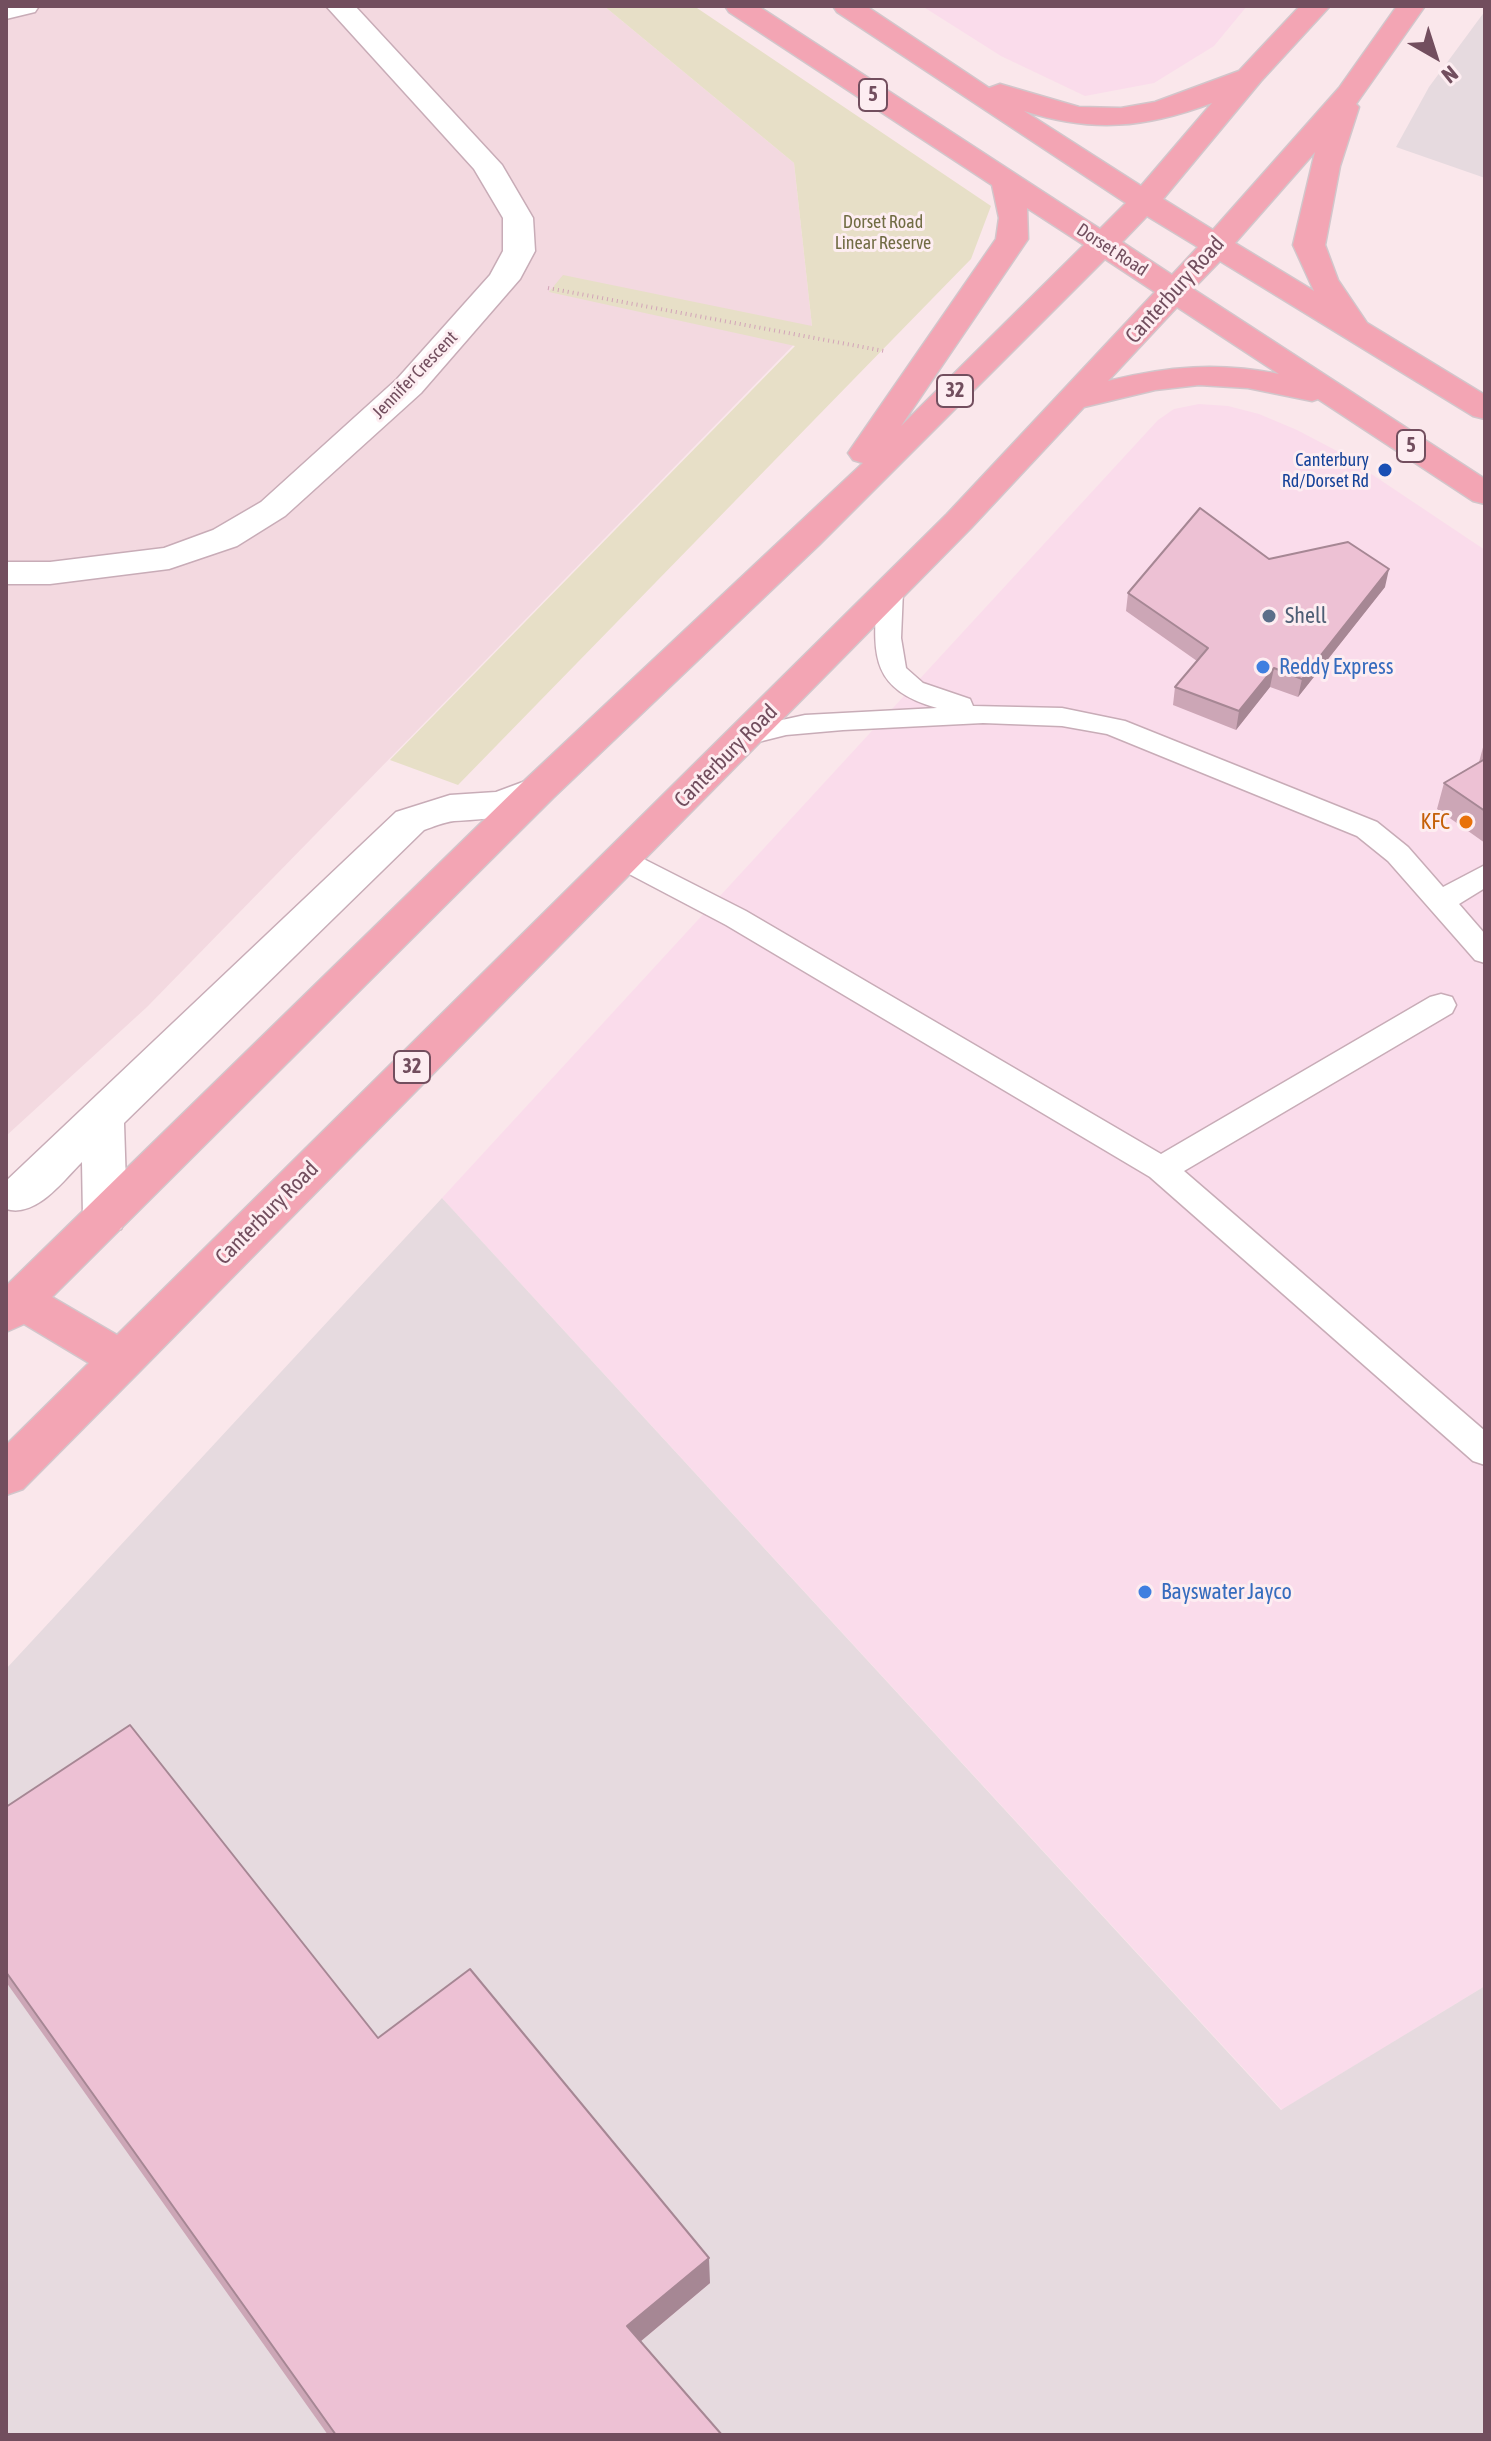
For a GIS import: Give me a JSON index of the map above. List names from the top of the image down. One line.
{"streets":{"main road":["5","Dorset Road","Canterbury Road","32"],"street":["Jennifer Crescent"]},"crossings":[["Dorset Road","Canterbury Road"],["Dorset Road","32"]],"parks":["Dorset Road Linear Reserve"],"places":["Canterbury Rd/Dorset Rd","Shell","Reddy Express","KFC","Bayswater Jayco"],"north":"bottom right"}
